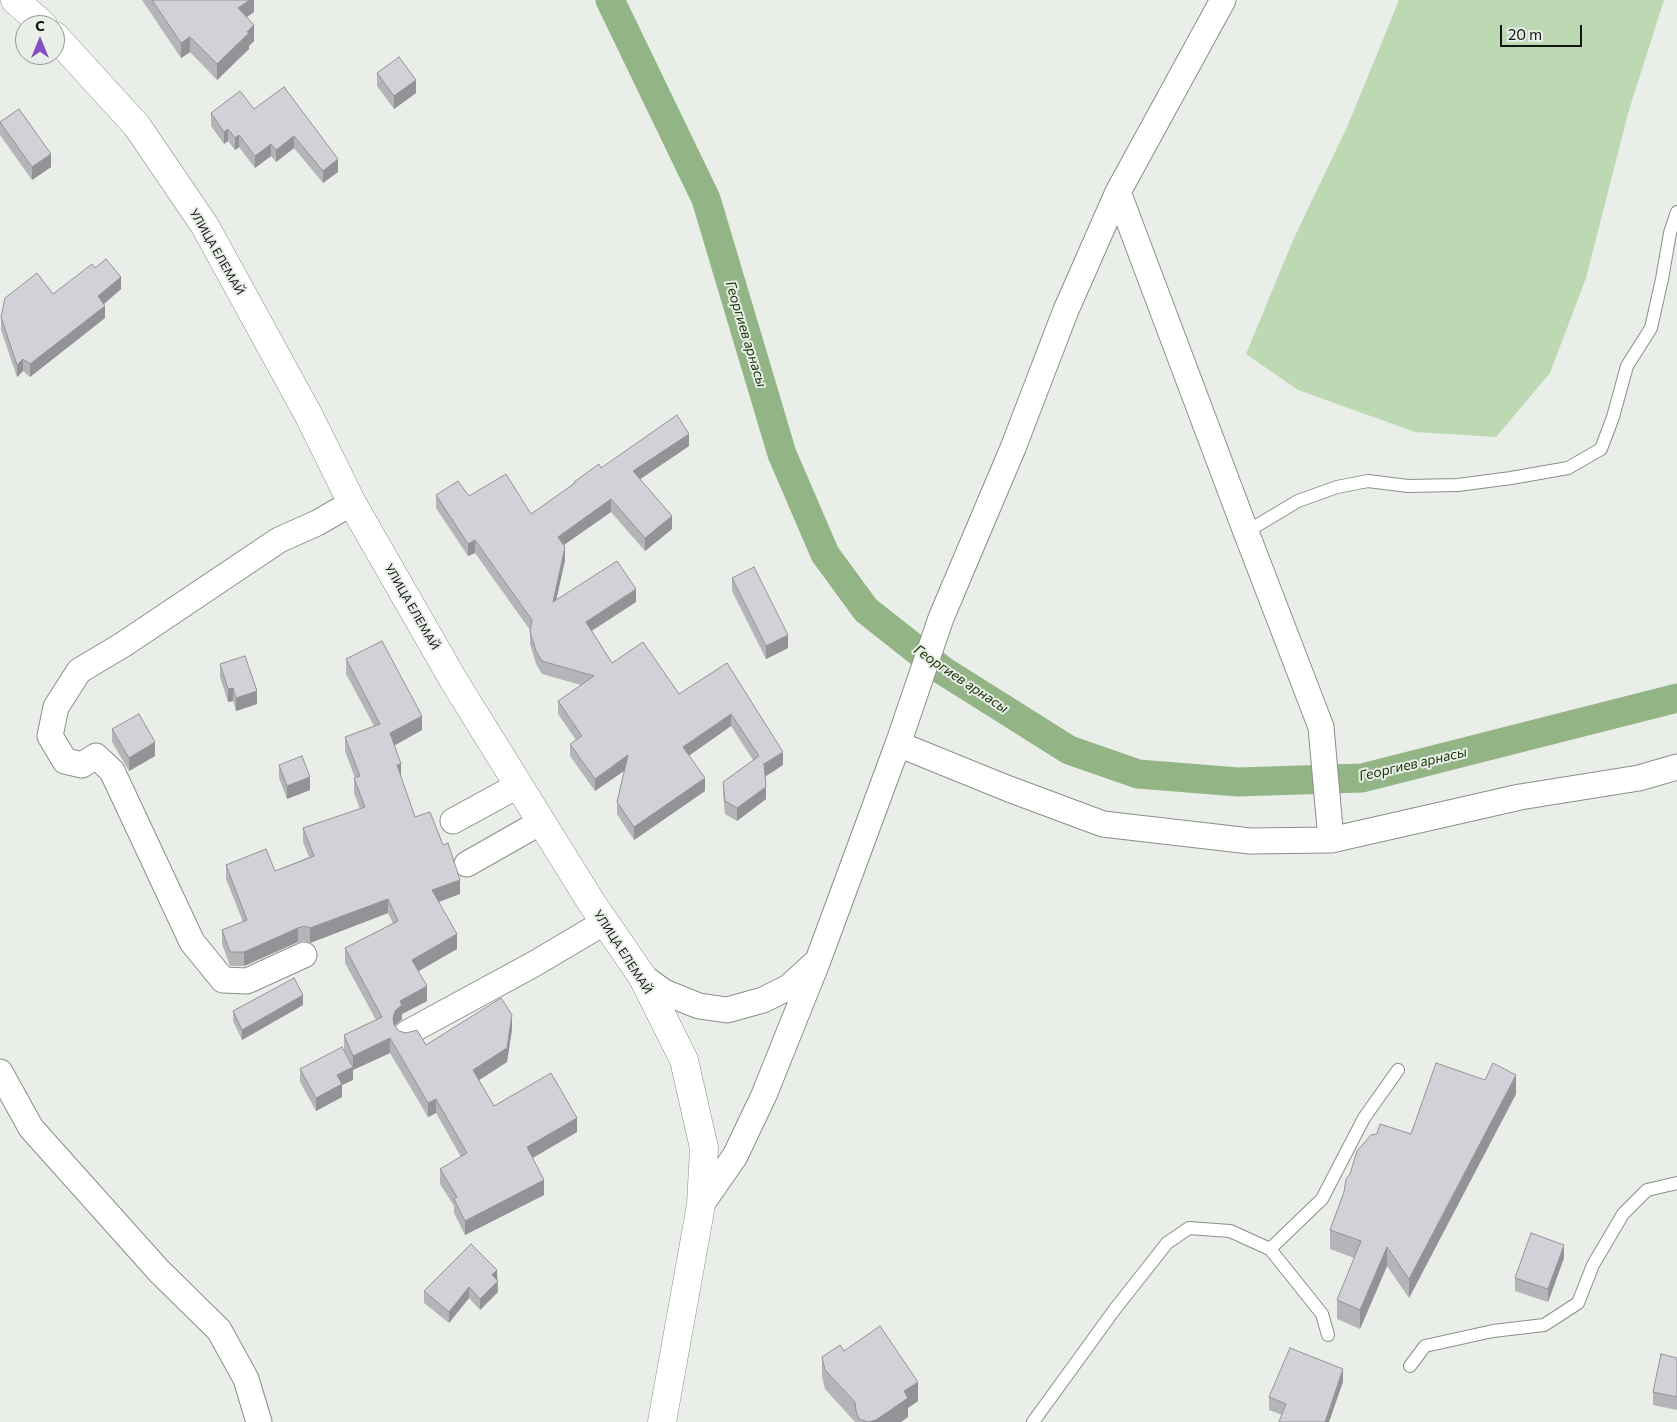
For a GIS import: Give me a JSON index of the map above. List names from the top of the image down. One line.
{"streets":{"street":["УЛИЦА ЕЛЕМАЙ"]},"water":["Георгиев арнасы"],"scale_bar":"20 m","north":"top"}
